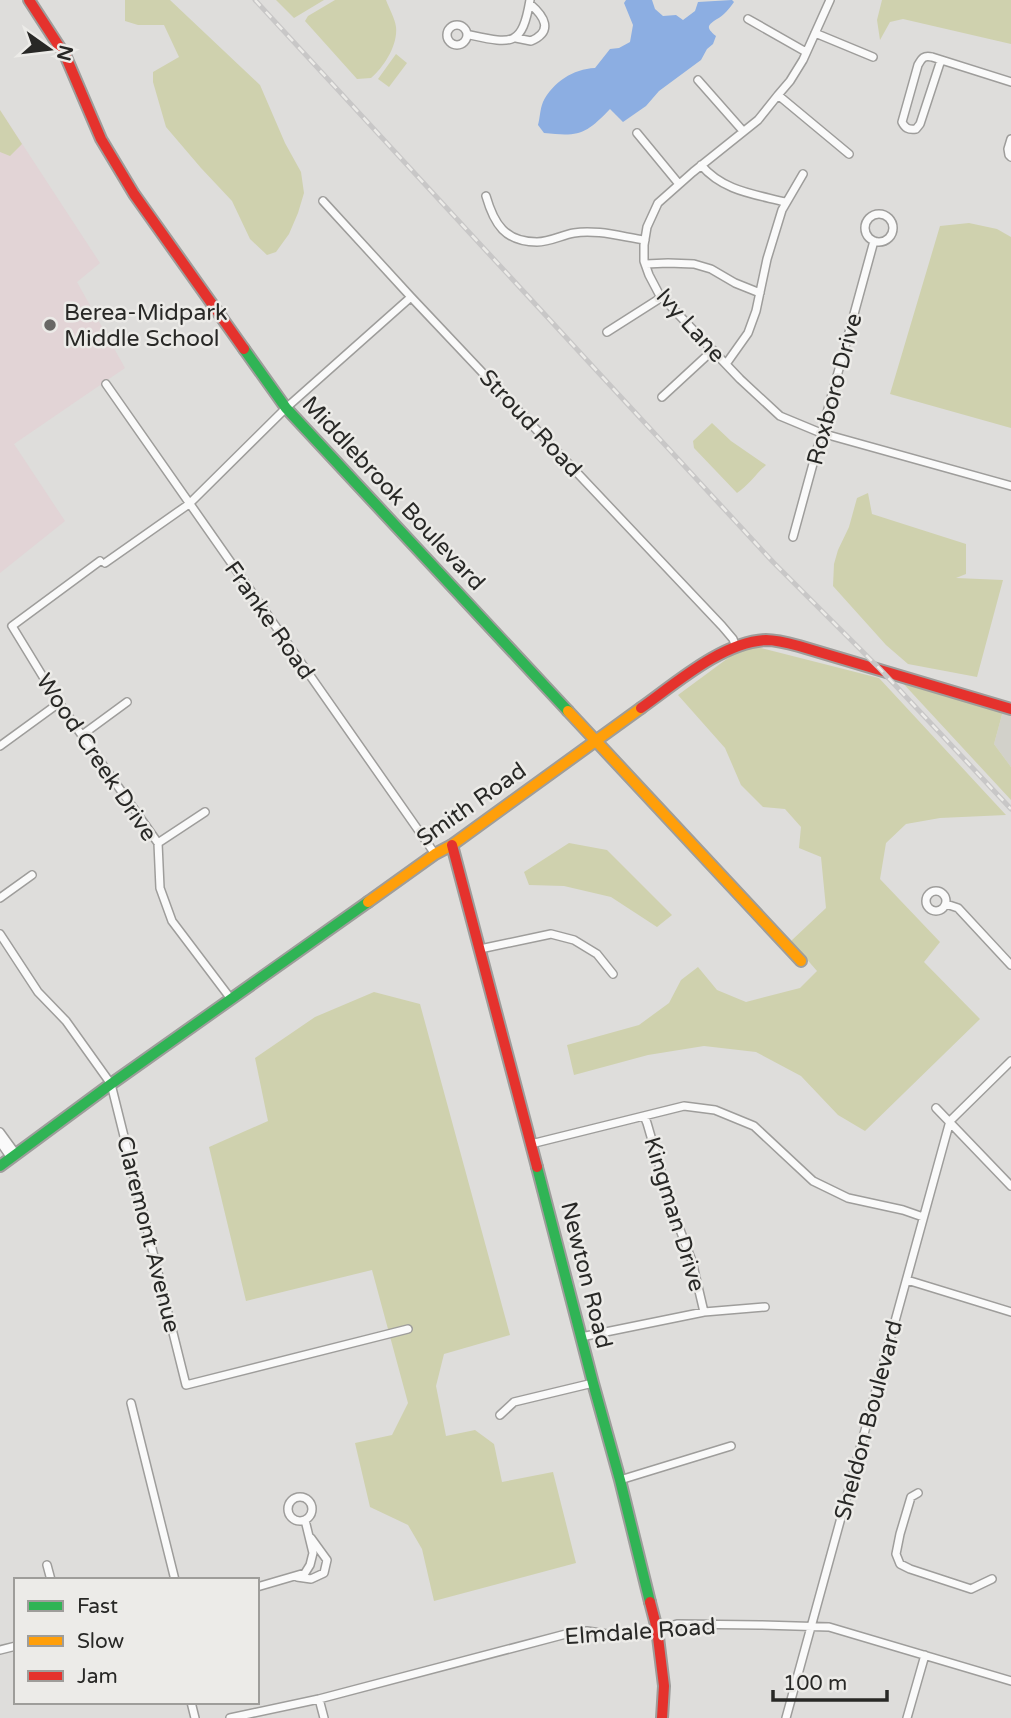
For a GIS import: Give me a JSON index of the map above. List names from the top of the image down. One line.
{"streets":{"street":["Ivy Lane","Roxboro Drive","Stroud Road","Middlebrook Boulevard","Franke Road","Wood Creek Drive","Smith Road","Kingman Drive","Claremont Avenue","Newton Road","Sheldon Boulevard","Elmdale Road"]},"crossings":[["Ivy Lane","Roxboro Drive"],["Stroud Road","Smith Road"],["Middlebrook Boulevard","Smith Road"],["Franke Road","Wood Creek Drive"],["Franke Road","Smith Road"],["Wood Creek Drive","Smith Road"],["Smith Road","Claremont Avenue"],["Smith Road","Newton Road"],["Newton Road","Elmdale Road"],["Sheldon Boulevard","Elmdale Road"]],"places":["Berea-Midpark Middle School"],"legend":["Fast","Slow","Jam"],"scale_bar":"100 m","north":"right"}
